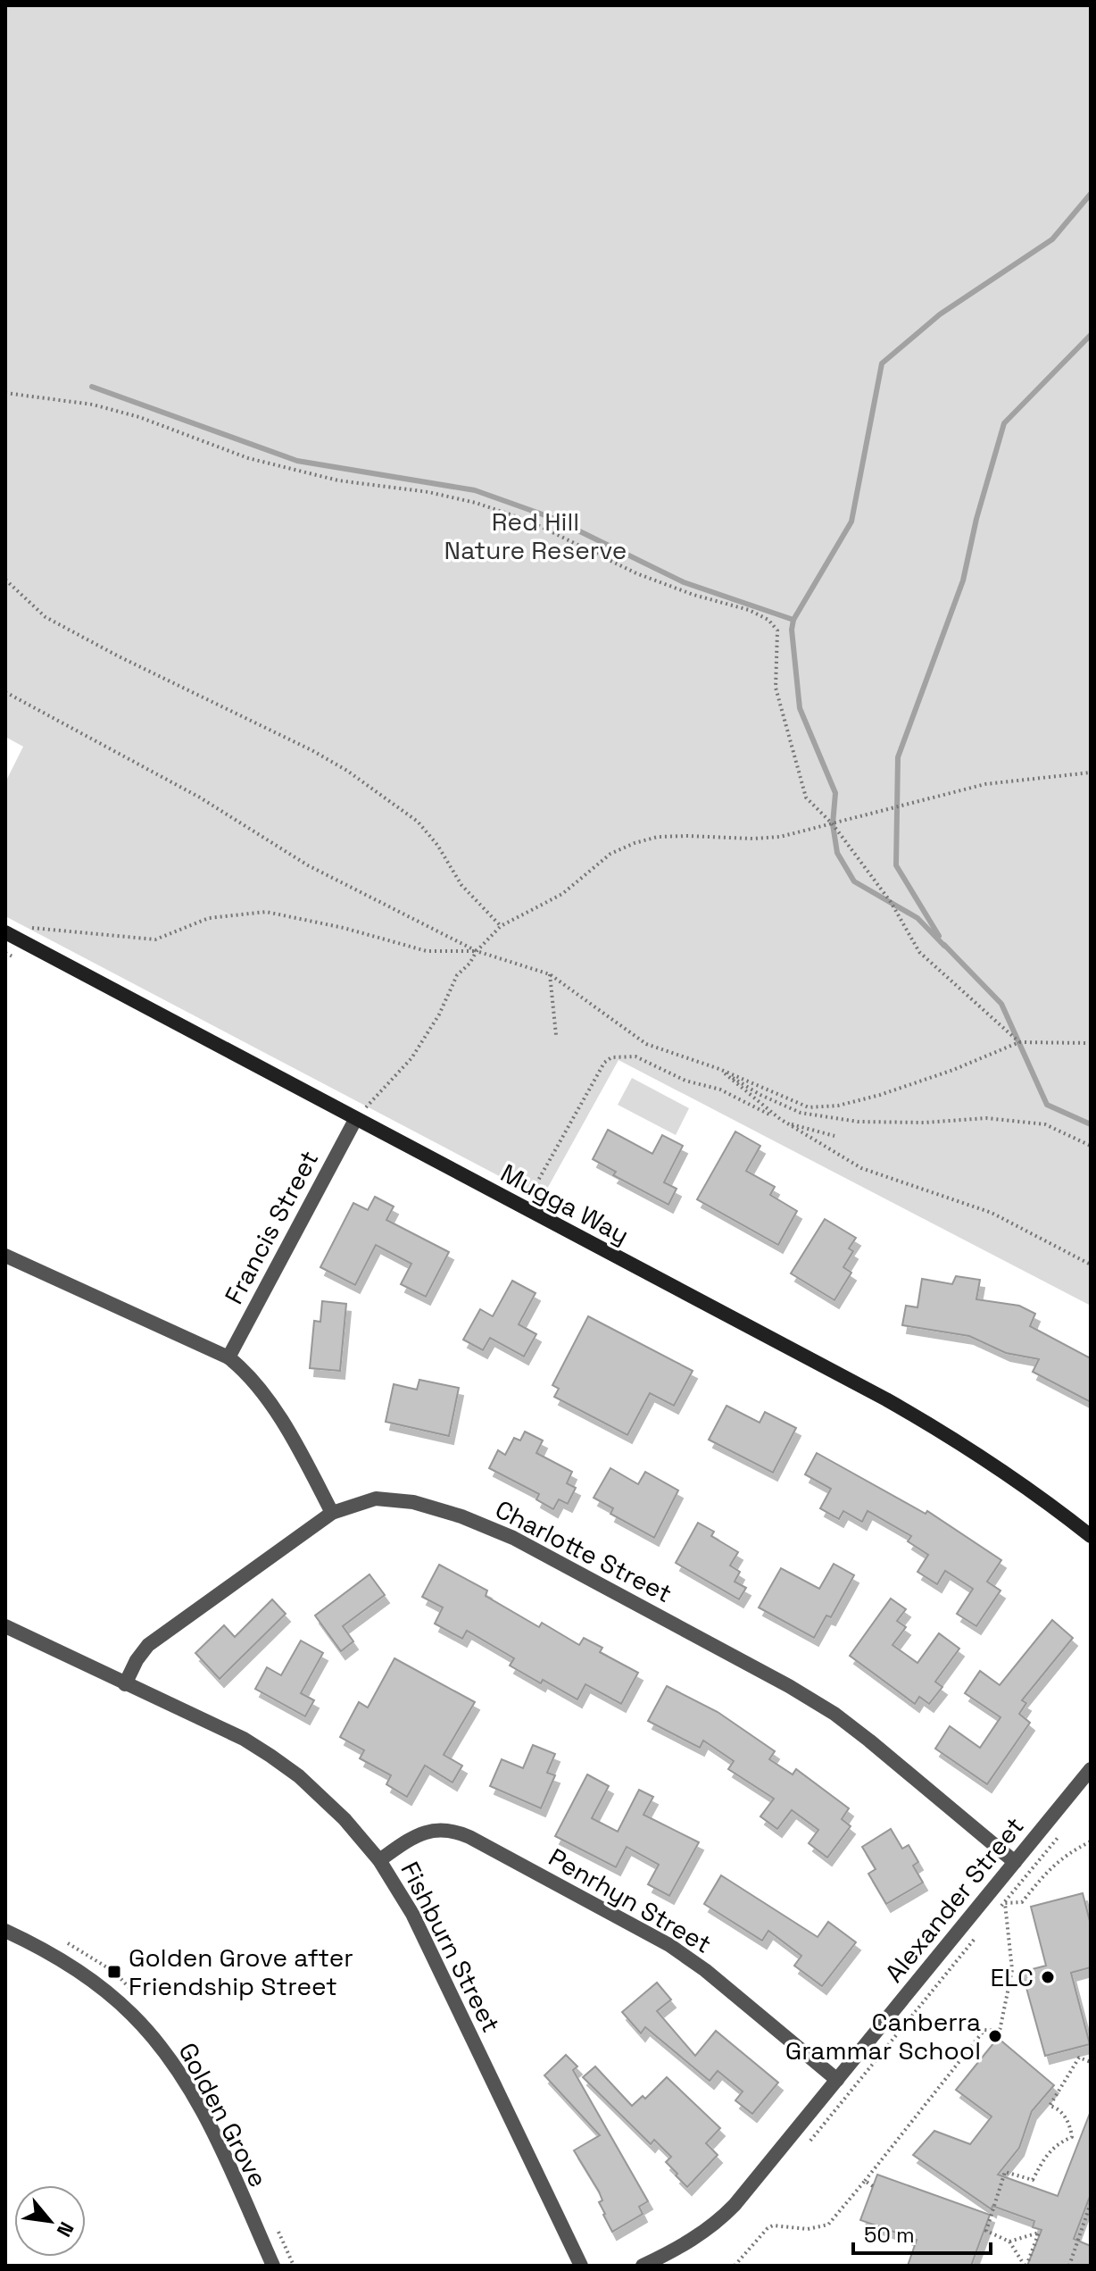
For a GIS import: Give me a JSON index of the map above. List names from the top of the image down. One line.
{"streets":{"main road":["Mugga Way"],"street":["Francis Street","Charlotte Street","Alexander Street","Penrhyn Street","Fishburn Street","Golden Grove"]},"crossings":[["Mugga Way","Francis Street"],["Charlotte Street","Alexander Street"],["Charlotte Street","Fishburn Street"],["Alexander Street","Penrhyn Street"],["Penrhyn Street","Fishburn Street"]],"parks":["Red Hill Nature Reserve"],"places":{"transit":["Golden Grove after Friendship Street"],"other":["ELC","Canberra Grammar School"]},"scale_bar":"50 m","north":"bottom right"}
